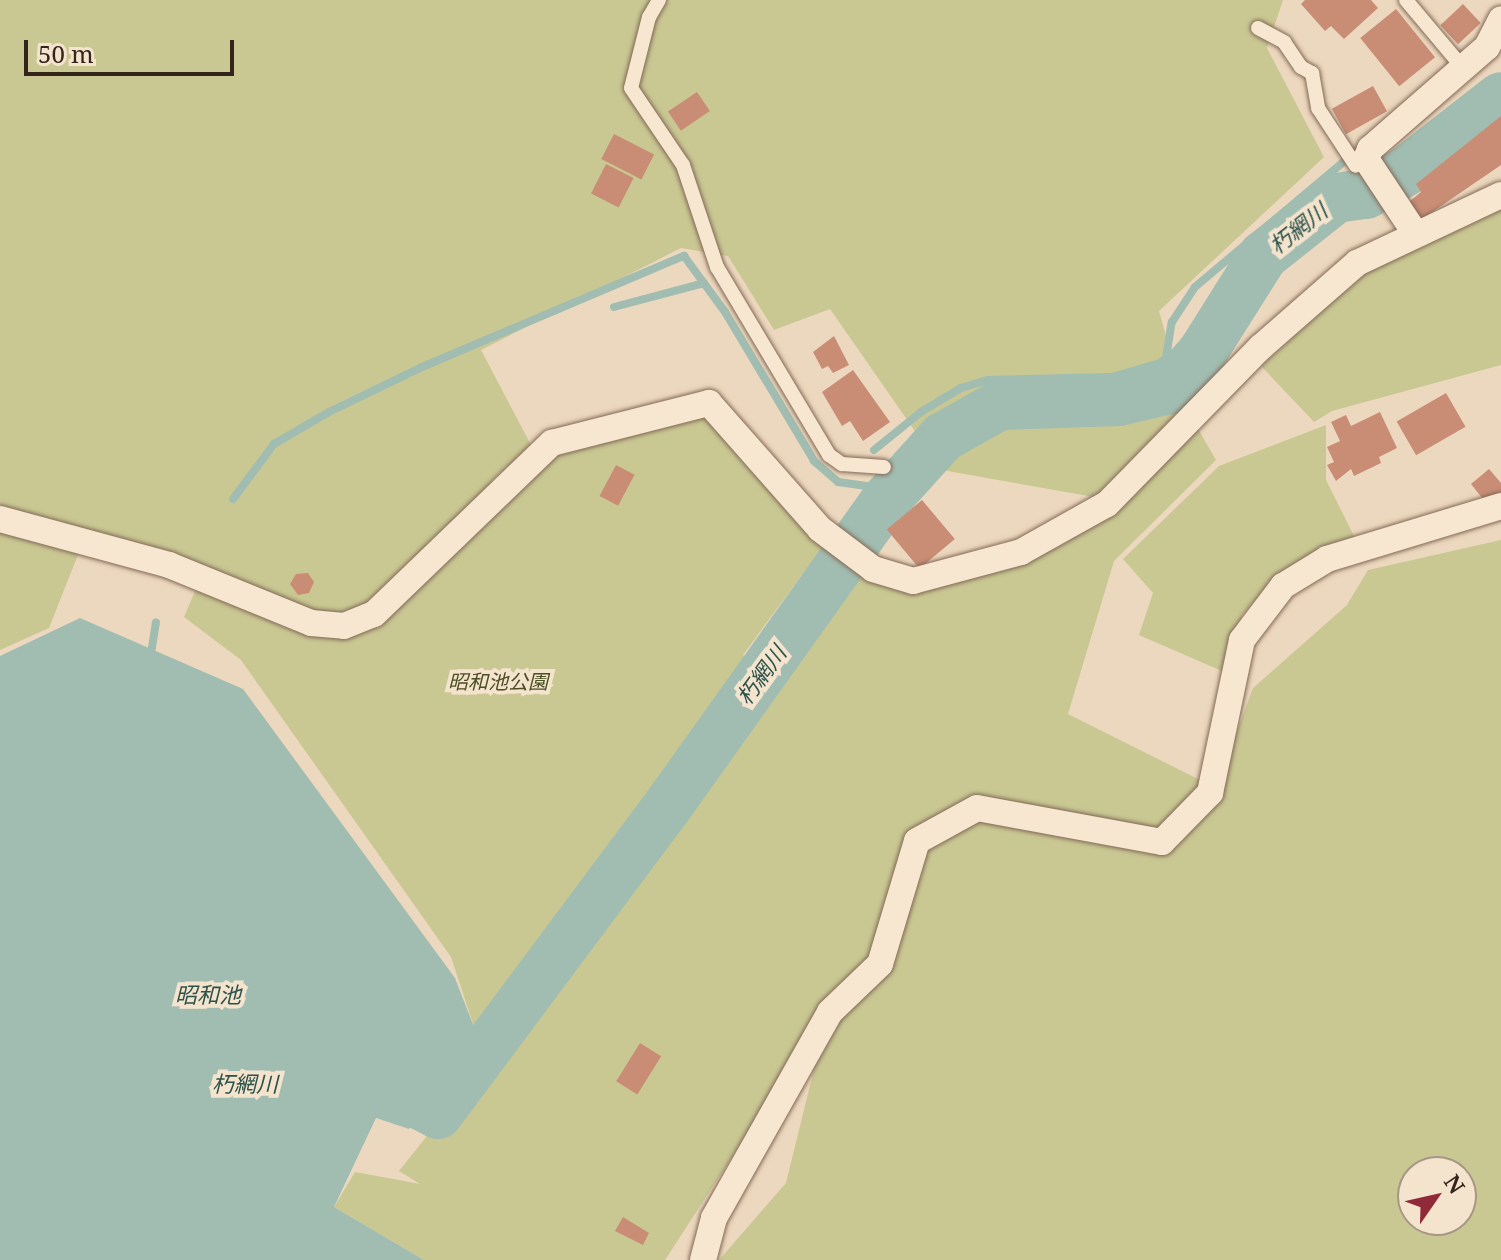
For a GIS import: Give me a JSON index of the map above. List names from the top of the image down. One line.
{"water":["朽網川","昭和池"],"parks":["昭和池公園"],"scale_bar":"50 m","north":"top right"}
